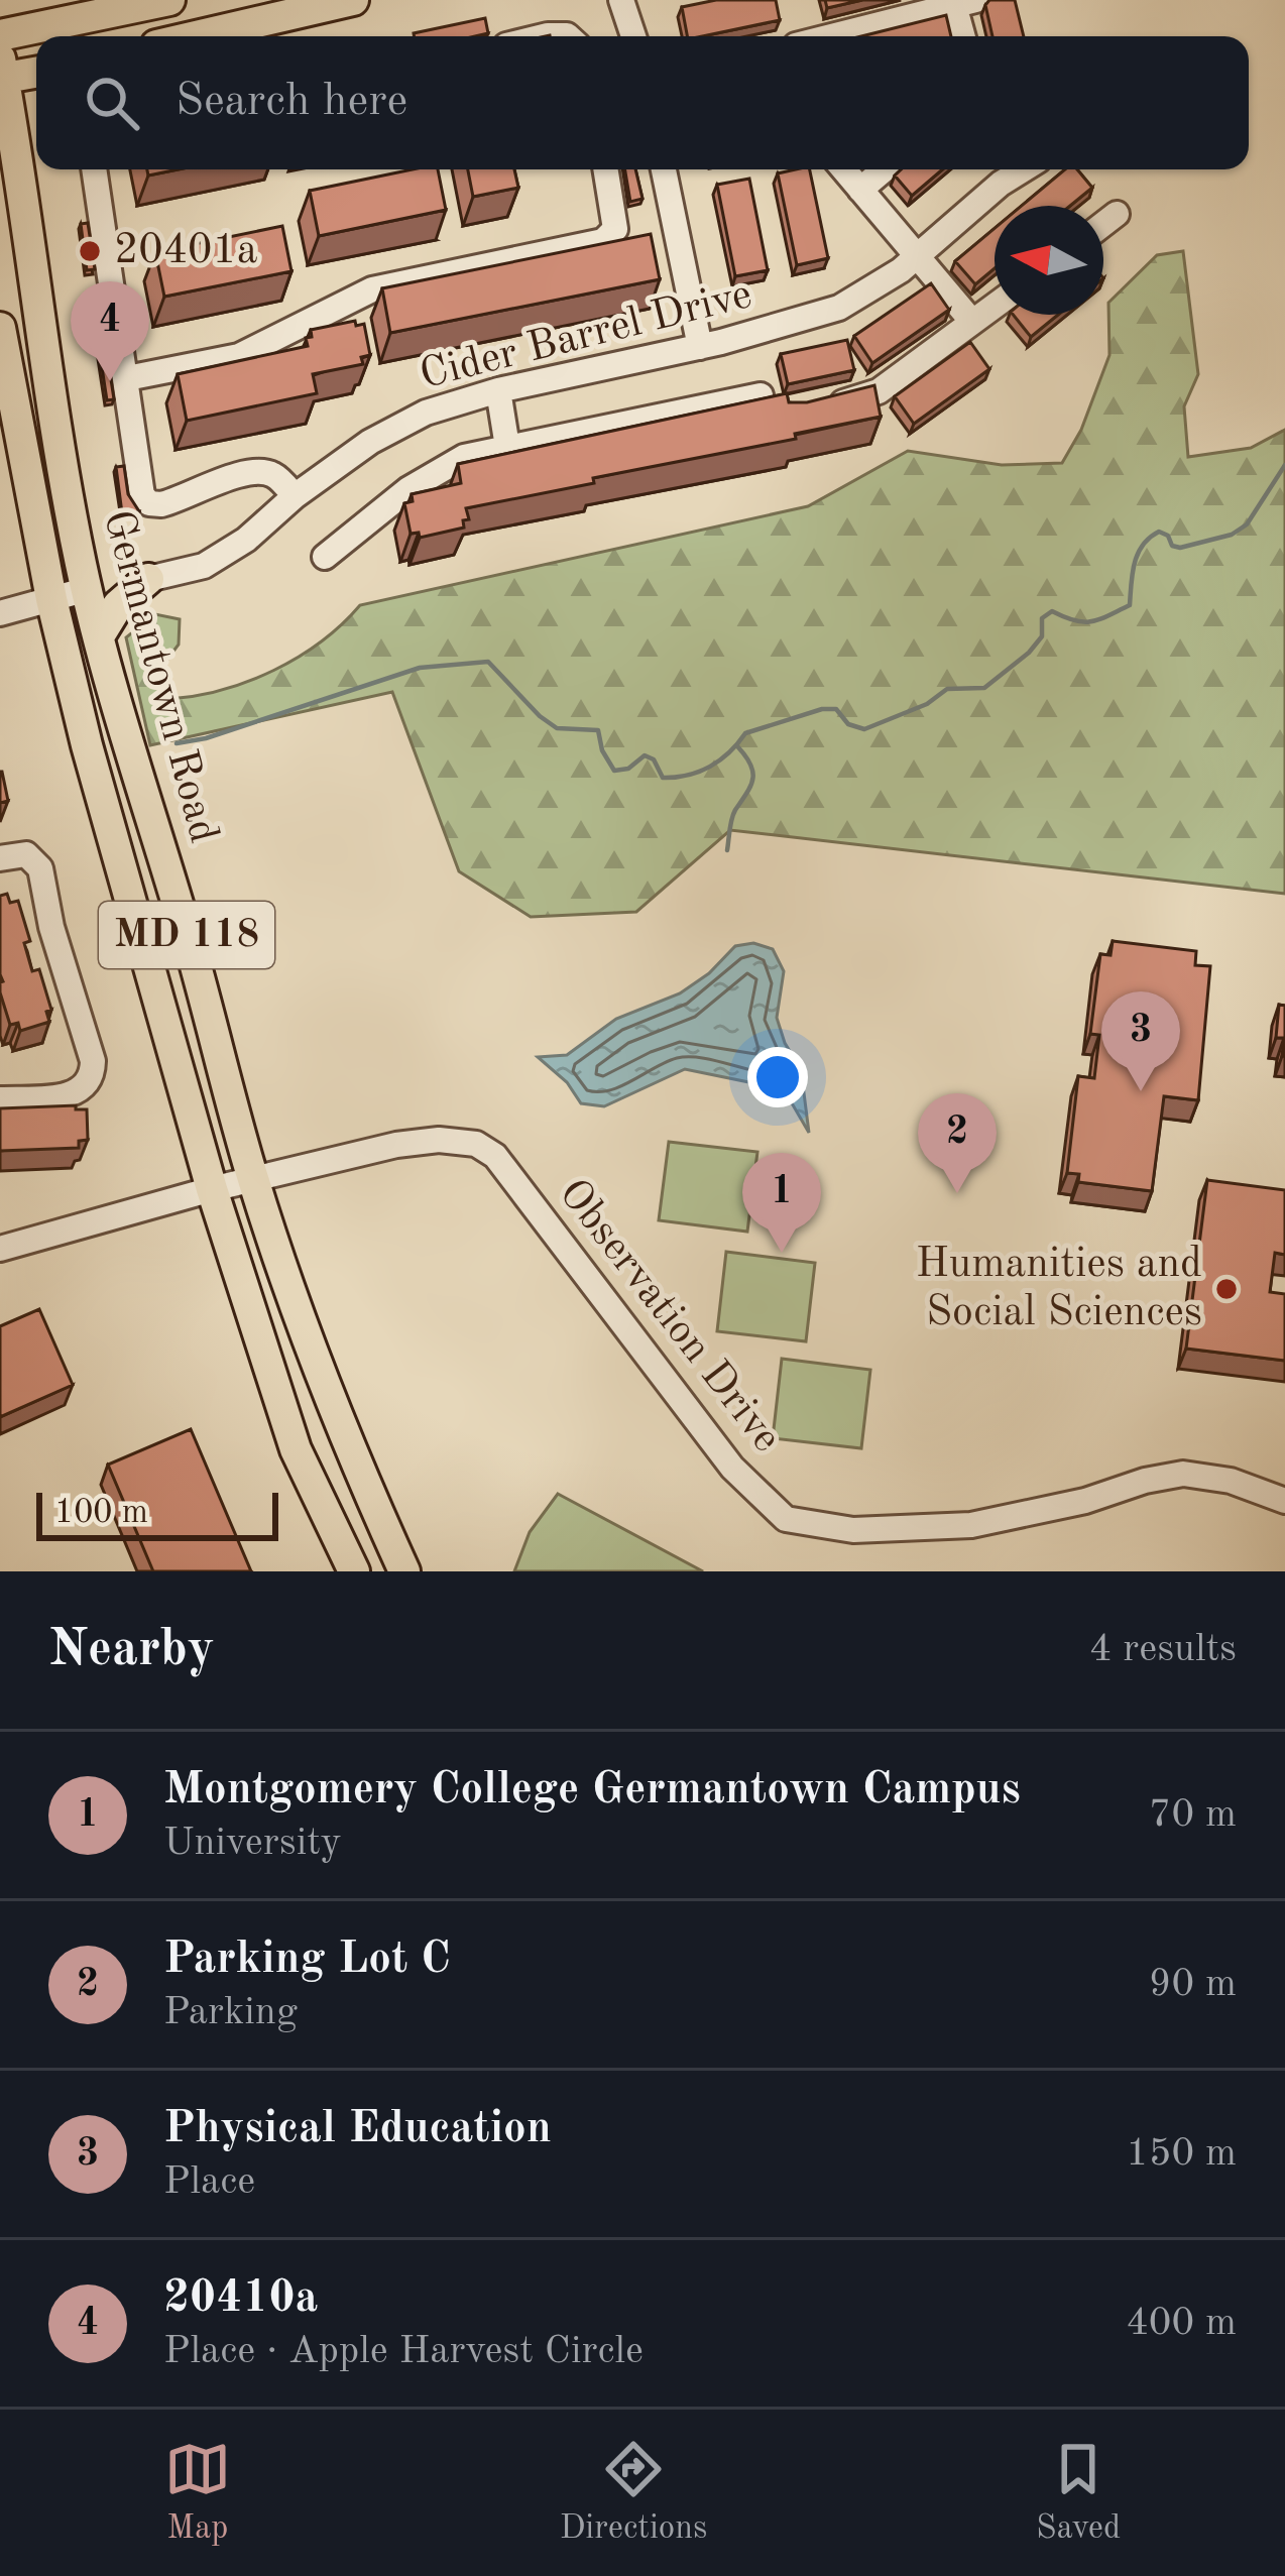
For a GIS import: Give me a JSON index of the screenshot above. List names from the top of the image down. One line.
{"streets":{"main road":["Germantown Road","MD 118"],"street":["Cider Barrel Drive","Observation Drive"]},"crossings":[["Germantown Road","Observation Drive"]],"places":["20401a","Humanities and Social Sciences"],"scale_bar":"100 m","north":"left","page":{"search":"Search here","pins":["4","3","2","1"],"scale":"100 m","heading":["Nearby","4 results"],"list":[{"mark":"1","name":"Montgomery College Germantown Campus","note":"University","value":"70 m"},{"mark":"2","name":"Parking Lot C","note":"Parking","value":"90 m"},{"mark":"3","name":"Physical Education","note":"Place","value":"150 m"},{"mark":"4","name":"20410a","note":"Place · Apple Harvest Circle","value":"400 m"}],"nav":["Map","Directions","Saved"]}}
